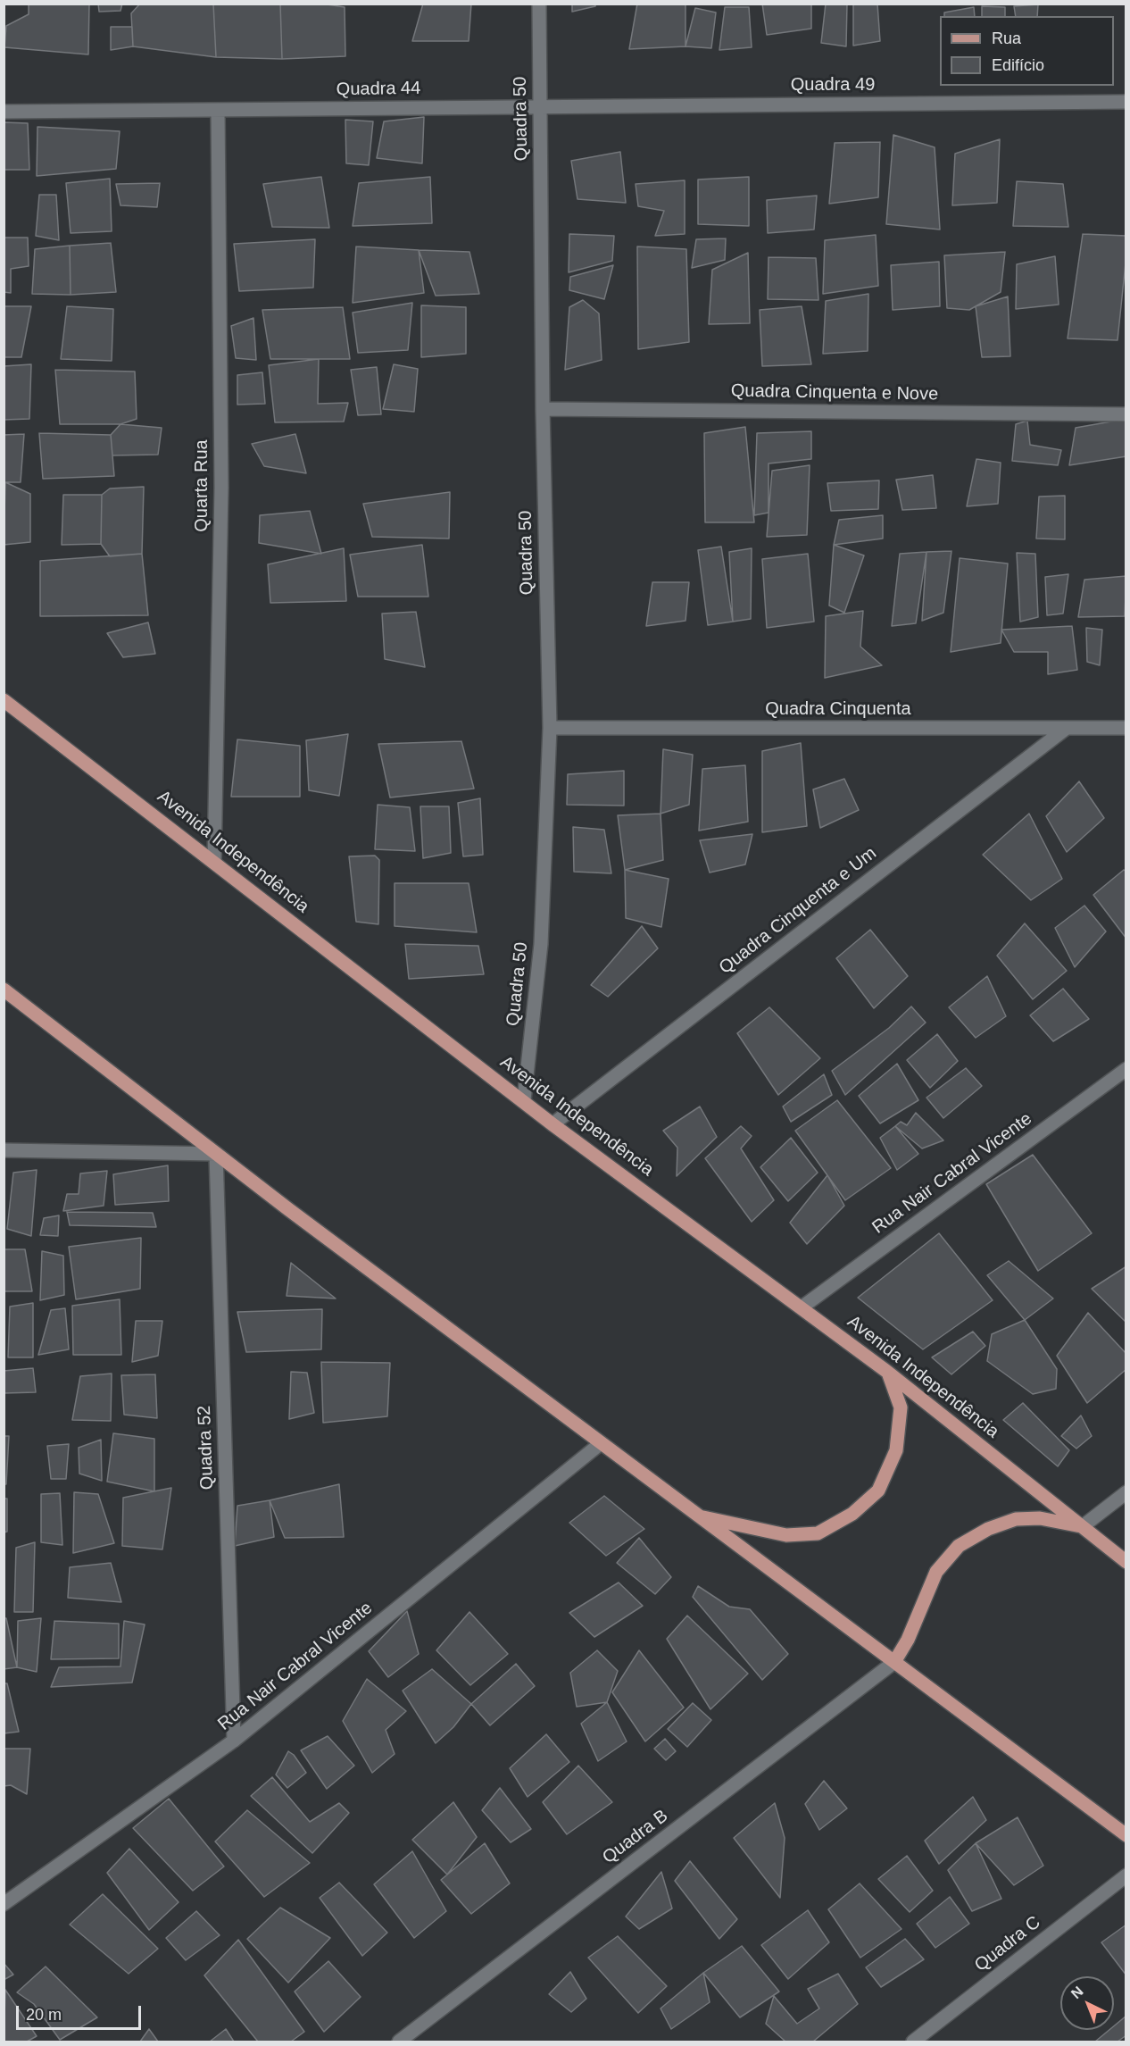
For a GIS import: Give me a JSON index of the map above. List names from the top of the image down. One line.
{"streets":{"main road":["Avenida Independência"],"street":["Quadra 49","Quadra 44","Quadra 50","Quadra Cinquenta e Nove","Quarta Rua","Quadra Cinquenta","Quadra Cinquenta e Um","Rua Nair Cabral Vicente","Quadra 52","Quadra B","Quadra C"]},"crossings":[["Quadra 49","Quadra 44"],["Quadra 49","Quadra 50"],["Quadra 44","Quadra 50"],["Quadra 44","Quarta Rua"],["Quadra 50","Quadra Cinquenta e Nove"],["Quadra 50","Quadra Cinquenta"],["Quadra 50","Avenida Independência"],["Quarta Rua","Avenida Independência"],["Quadra Cinquenta","Quadra Cinquenta e Um"],["Avenida Independência","Quadra Cinquenta e Um"],["Avenida Independência","Rua Nair Cabral Vicente"],["Rua Nair Cabral Vicente","Quadra 52"]],"legend":["Rua","Edifício"],"scale_bar":"20 m","north":"top left"}
